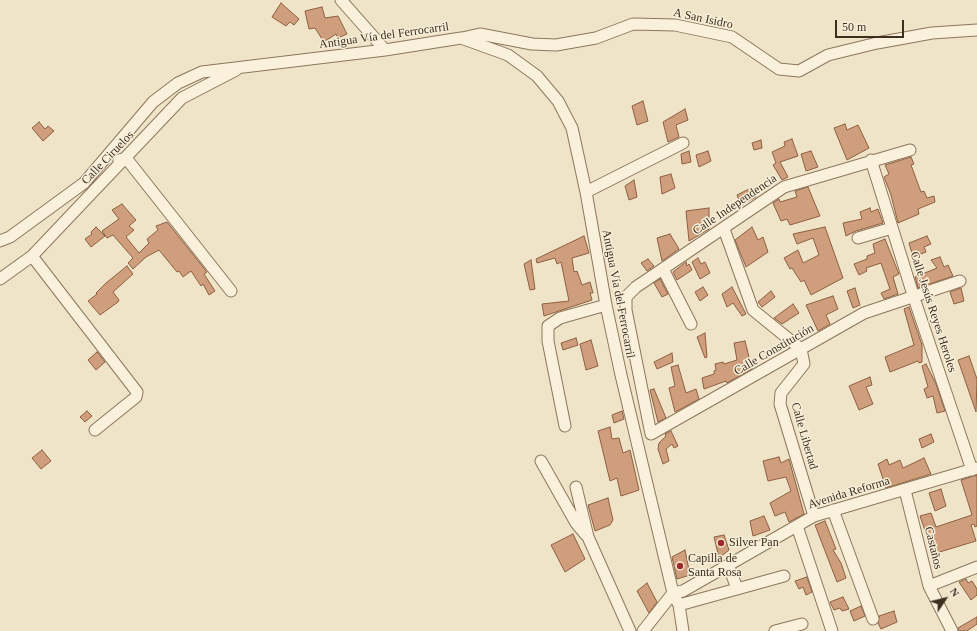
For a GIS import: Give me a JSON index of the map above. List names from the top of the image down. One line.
{"streets":{"street":["A San Isidro","Antigua Vía del Ferrocarril","Calle Ciruelos","Calle Independencia","Calle Jesús Reyes Heroles","Calle Constitución","Calle Libertad","Avenida Reforma","Castaños"]},"crossings":[["A San Isidro","Antigua Vía del Ferrocarril"],["Antigua Vía del Ferrocarril","Calle Ciruelos"],["Antigua Vía del Ferrocarril","Avenida Reforma"],["Calle Independencia","Calle Jesús Reyes Heroles"],["Calle Independencia","Calle Constitución"],["Calle Jesús Reyes Heroles","Calle Constitución"],["Calle Jesús Reyes Heroles","Avenida Reforma"],["Calle Constitución","Calle Libertad"],["Calle Libertad","Avenida Reforma"],["Avenida Reforma","Castaños"]],"places":["Silver Pan","Capilla de Santa Rosa"],"scale_bar":"50 m","north":"top right"}
